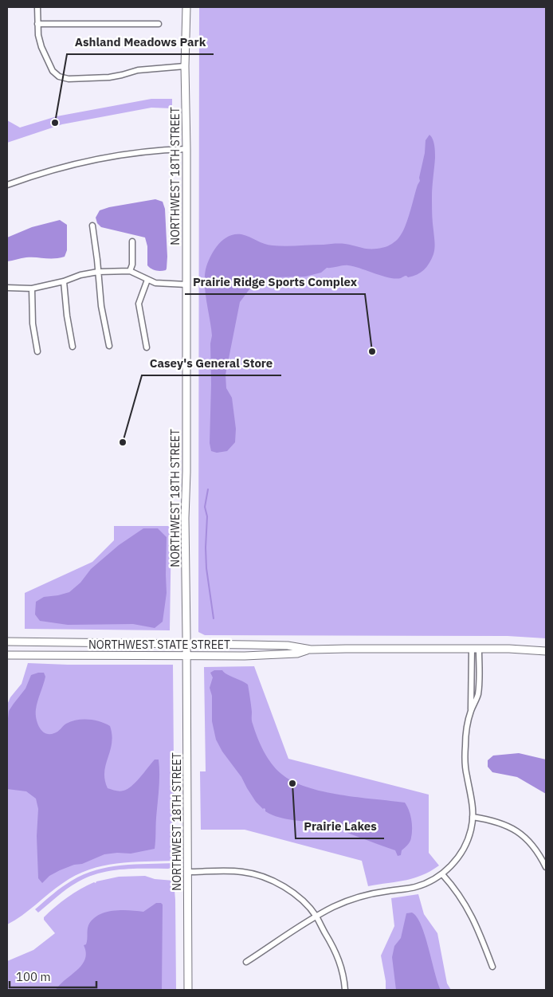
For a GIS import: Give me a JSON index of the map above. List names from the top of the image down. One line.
{"streets":{"main road":["NORTHWEST 18TH STREET","NORTHWEST STATE STREET"]},"crossings":[["NORTHWEST 18TH STREET","NORTHWEST STATE STREET"]],"places":["Ashland Meadows Park","Prairie Ridge Sports Complex","Casey's General Store","Prairie Lakes"],"scale_bar":"100 m"}
